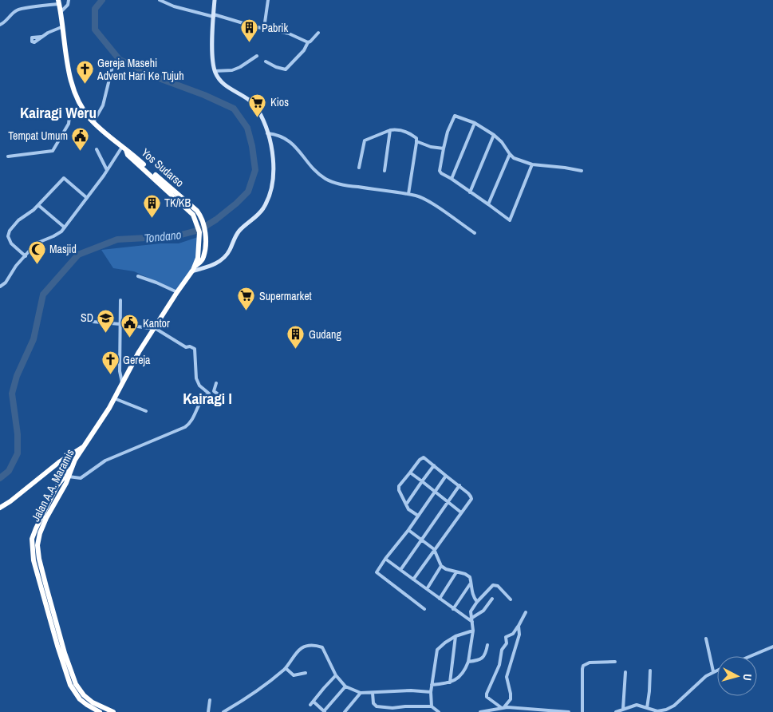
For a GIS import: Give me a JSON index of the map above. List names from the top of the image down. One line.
{"streets":{"highway":["Yos Sudarso","Jalan A.A. Maramis"]},"crossings":[["Yos Sudarso","Jalan A.A. Maramis"]],"districts":["Kairagi Weru","Kairagi I"],"water":["Tondano"],"places":{"building":["Pabrik","TK/KB","Gudang"],"church":["Gereja Masehi Advent Hari Ke Tujuh","Gereja"],"supermarket":["Kios","Supermarket"],"public building":["Tempat Umum","Kantor"],"mosque":["Masjid"],"school or university":["SD"]},"north":"right"}
